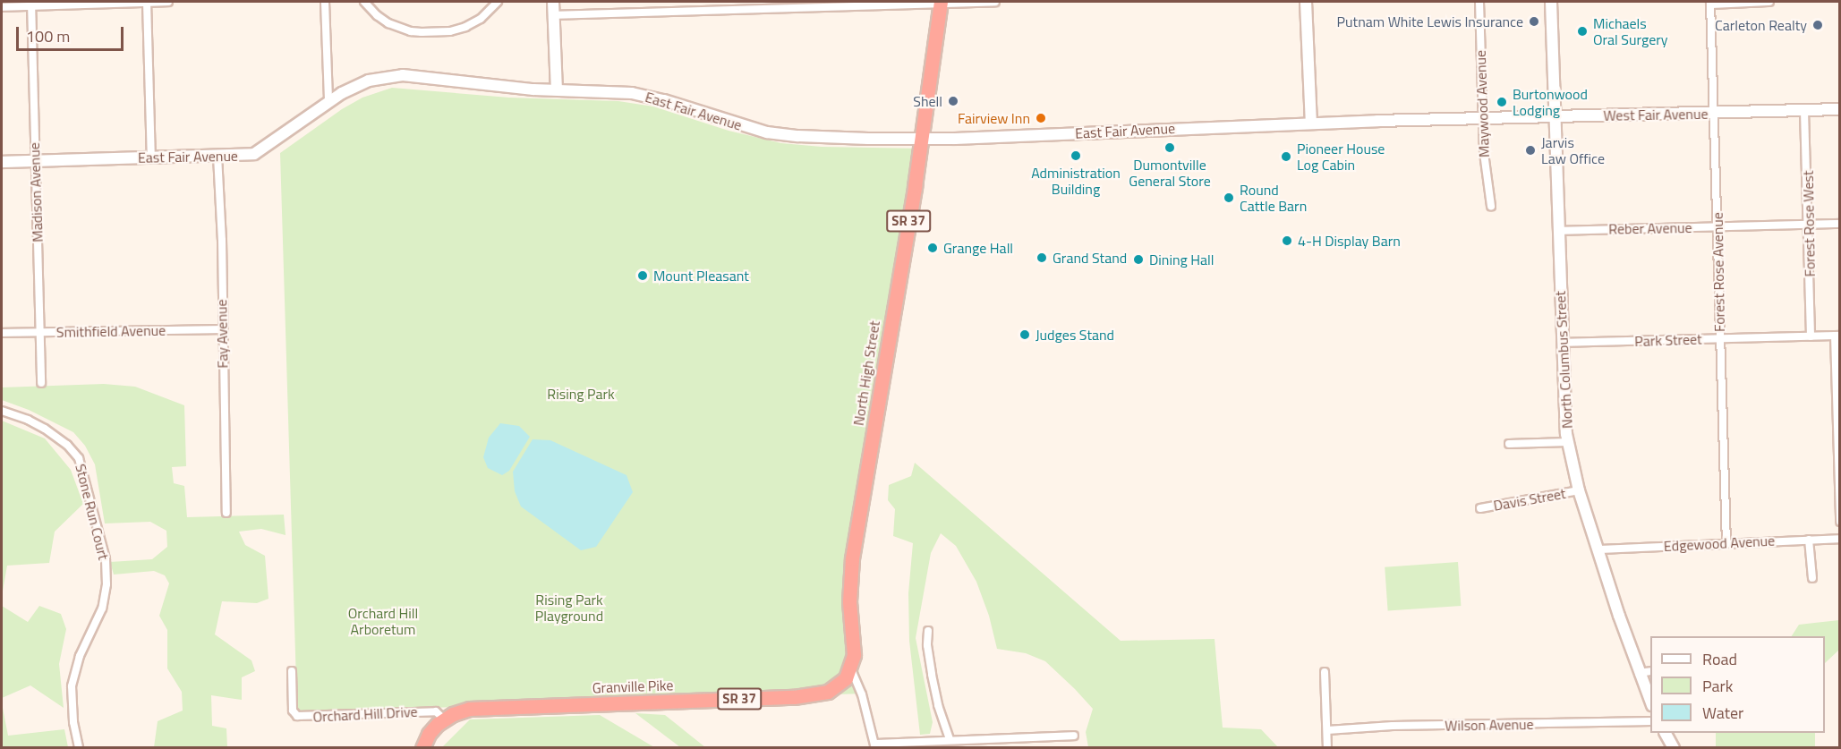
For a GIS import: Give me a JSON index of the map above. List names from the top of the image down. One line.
{"streets":{"highway":["SR 37","North High Street","Granville Pike"],"main road":["East Fair Avenue","West Fair Avenue","North Columbus Street"],"street":["Maywood Avenue","Madison Avenue","Forest Rose West","Reber Avenue","Forest Rose Avenue","Smithfield Avenue","Fay Avenue","Park Street","Davis Street","Stone Run Court","Edgewood Avenue","Orchard Hill Drive","Wilson Avenue"]},"crossings":[["Maywood Avenue","West Fair Avenue"],["East Fair Avenue","West Fair Avenue"],["East Fair Avenue","Madison Avenue"],["East Fair Avenue","Fay Avenue"],["East Fair Avenue","North High Street"],["West Fair Avenue","Forest Rose West"],["West Fair Avenue","Forest Rose Avenue"],["West Fair Avenue","North Columbus Street"],["Madison Avenue","Smithfield Avenue"],["Forest Rose West","Reber Avenue"],["Forest Rose West","Park Street"],["Reber Avenue","Forest Rose Avenue"],["Reber Avenue","North Columbus Street"],["Forest Rose Avenue","Park Street"],["Forest Rose Avenue","Edgewood Avenue"],["Smithfield Avenue","Fay Avenue"],["Park Street","North Columbus Street"],["North Columbus Street","Davis Street"],["North Columbus Street","Edgewood Avenue"],["North High Street","Granville Pike"],["Granville Pike","Orchard Hill Drive"]],"parks":["Rising Park","Rising Park Playground","Orchard Hill Arboretum"],"places":["Putnam White Lewis Insurance","Carleton Realty","Michaels Oral Surgery","Shell","Burtonwood Lodging","Fairview Inn","Dumontville General Store","Jarvis Law Office","Administration Building","Pioneer House Log Cabin","Round Cattle Barn","4-H Display Barn","Grange Hall","Grand Stand","Dining Hall","Mount Pleasant","Judges Stand"],"legend":["Road","Park","Water"],"scale_bar":"100 m"}
